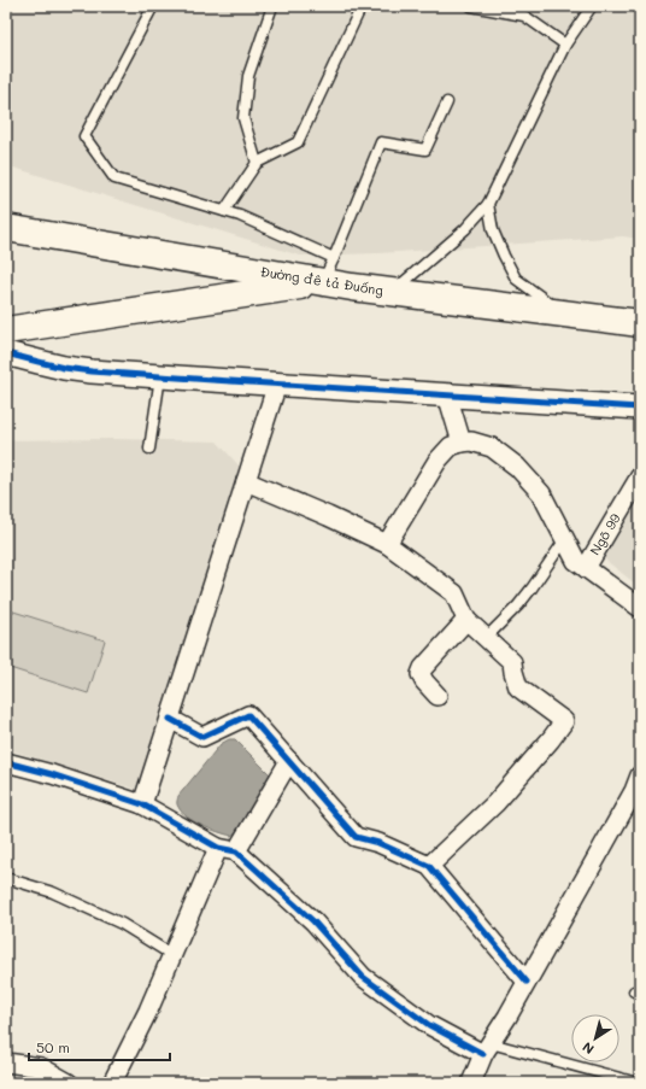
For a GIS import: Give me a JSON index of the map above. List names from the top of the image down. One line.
{"streets":{"main road":["Đường đê tả Đuống"],"street":["Ngõ 99"]},"scale_bar":"50 m","north":"bottom left"}
